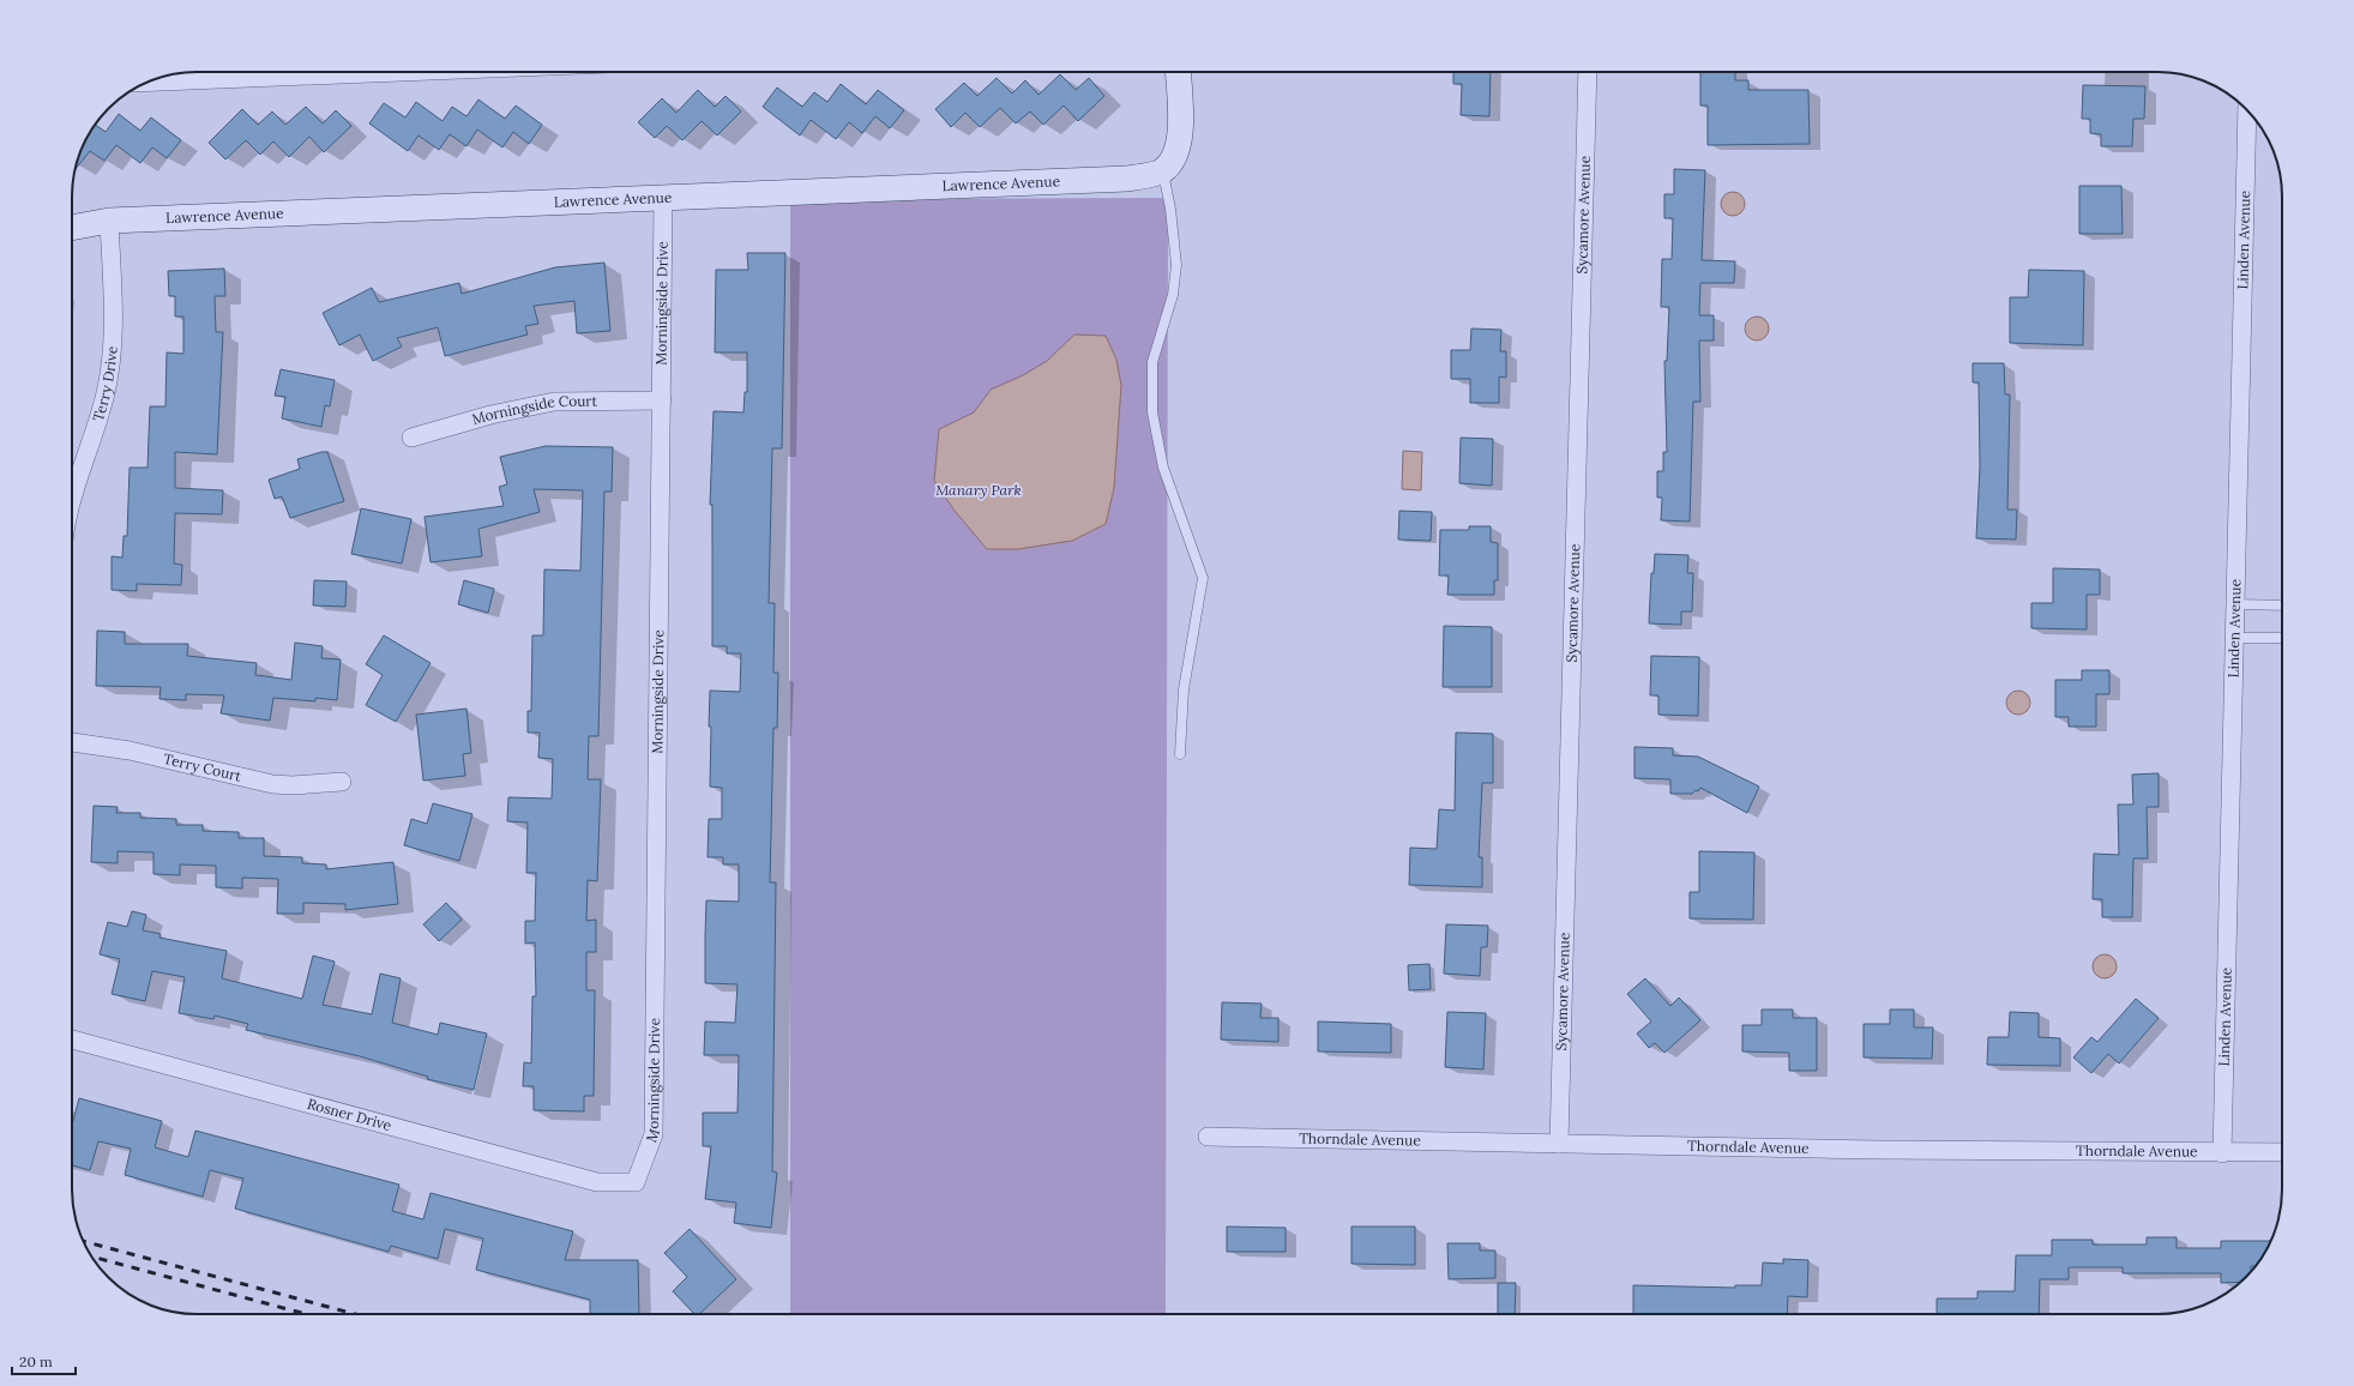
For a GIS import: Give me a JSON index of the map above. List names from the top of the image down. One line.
{"streets":{"street":["Lawrence Avenue","Sycamore Avenue","Linden Avenue","Morningside Drive","Terry Drive","Morningside Court","Terry Court","Rosner Drive","Thorndale Avenue"]},"crossings":[["Lawrence Avenue","Morningside Drive"],["Lawrence Avenue","Terry Drive"],["Sycamore Avenue","Thorndale Avenue"],["Linden Avenue","Thorndale Avenue"],["Morningside Drive","Morningside Court"],["Morningside Drive","Rosner Drive"]],"parks":["Manary Park"],"scale_bar":"20 m"}
